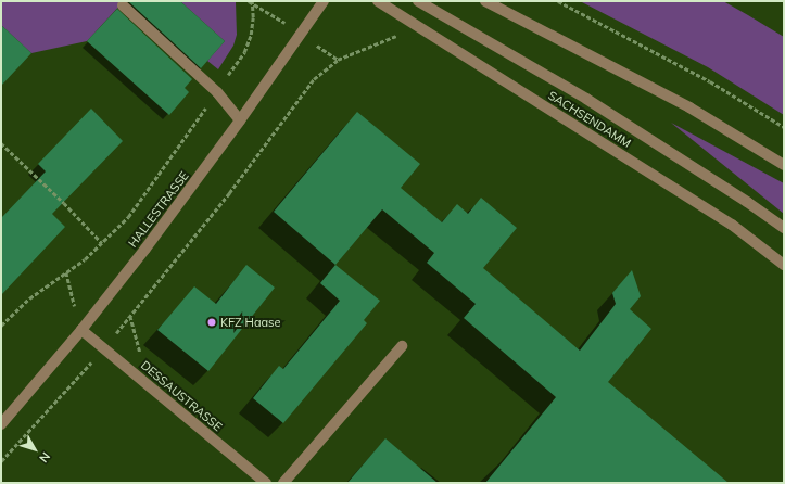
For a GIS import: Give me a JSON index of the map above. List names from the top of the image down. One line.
{"streets":{"street":["SACHSENDAMM","HALLESTRASSE","DESSAUSTRASSE"]},"crossings":[["HALLESTRASSE","DESSAUSTRASSE"]],"places":["KFZ Haase"],"north":"bottom right"}
